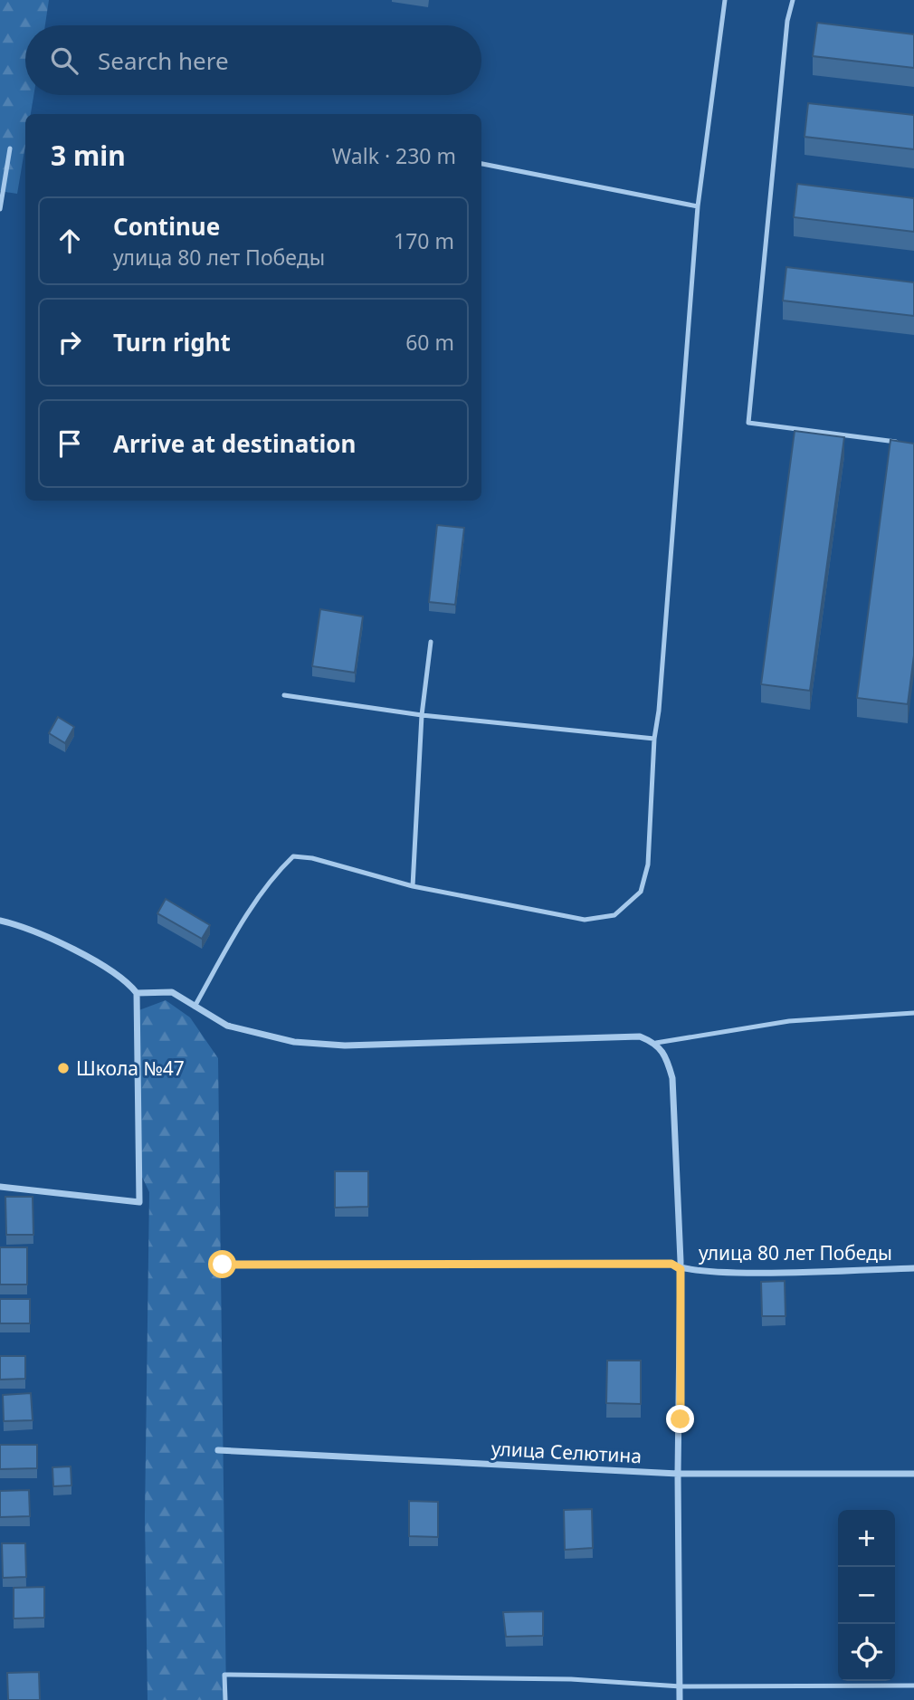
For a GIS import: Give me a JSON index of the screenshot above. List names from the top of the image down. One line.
{"streets":{"street":["улица 80 лет Победы","улица Селютина"]},"places":["Школа №47"],"page":{"search":"Search here","heading":["3 min","Walk · 230 m"],"list":[["Continue","улица 80 лет Победы","170 m"],["Turn right","60 m"],"Arrive at destination"],"map_buttons":["+","−"]}}
